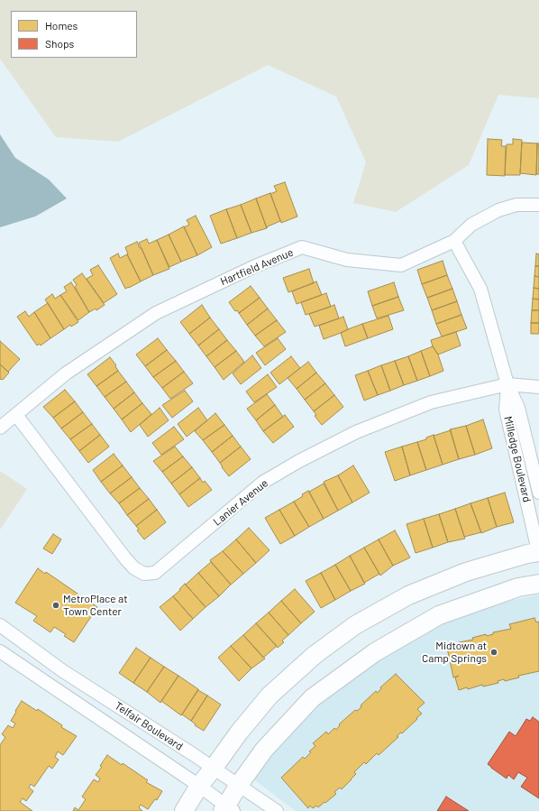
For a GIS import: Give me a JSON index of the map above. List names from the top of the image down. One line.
{"streets":{"street":["Hartfield Avenue","Milledge Boulevard","Lanier Avenue","Telfair Boulevard"]},"crossings":[["Hartfield Avenue","Milledge Boulevard"],["Hartfield Avenue","Lanier Avenue"],["Milledge Boulevard","Lanier Avenue"]],"places":["MetroPlace at Town Center","Midtown at Camp Springs"],"legend":["Homes","Shops"]}
